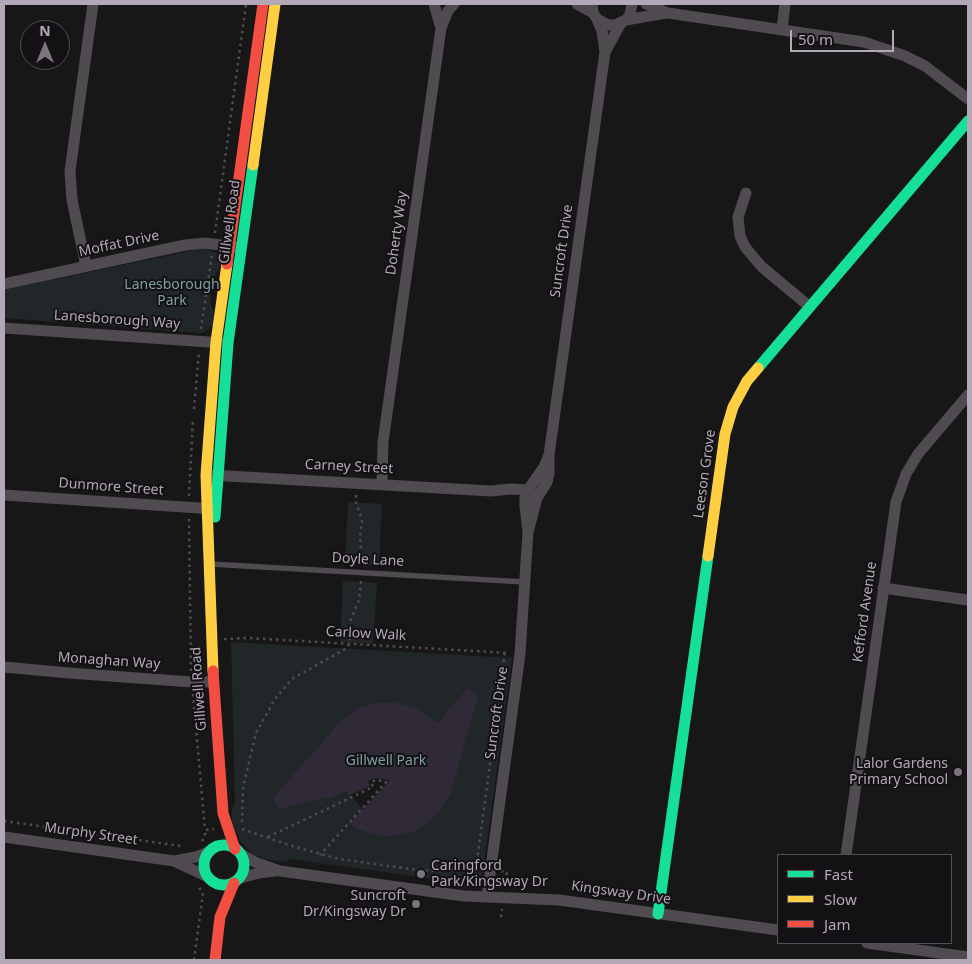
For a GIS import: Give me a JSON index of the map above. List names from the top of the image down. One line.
{"streets":{"street":["Gillwell Road","Doherty Way","Moffat Drive","Suncroft Drive","Lanesborough Way","Carney Street","Leeson Grove","Dunmore Street","Kefford Avenue","Monaghan Way","Murphy Street","Kingsway Drive"],"lane":["Doyle Lane"],"path":["Carlow Walk"]},"crossings":[["Gillwell Road","Moffat Drive"],["Gillwell Road","Lanesborough Way"],["Gillwell Road","Carney Street"],["Gillwell Road","Dunmore Street"],["Gillwell Road","Doyle Lane"],["Gillwell Road","Carlow Walk"],["Gillwell Road","Monaghan Way"],["Gillwell Road","Murphy Street"],["Gillwell Road","Kingsway Drive"],["Doherty Way","Carney Street"],["Suncroft Drive","Carney Street"],["Suncroft Drive","Doyle Lane"],["Suncroft Drive","Carlow Walk"],["Suncroft Drive","Kingsway Drive"],["Leeson Grove","Kingsway Drive"],["Murphy Street","Kingsway Drive"]],"parks":["Lanesborough Park","Gillwell Park"],"places":["Lalor Gardens Primary School","Caringford Park/Kingsway Dr","Suncroft Dr/Kingsway Dr"],"legend":["Fast","Slow","Jam"],"scale_bar":"50 m","north":"top"}
